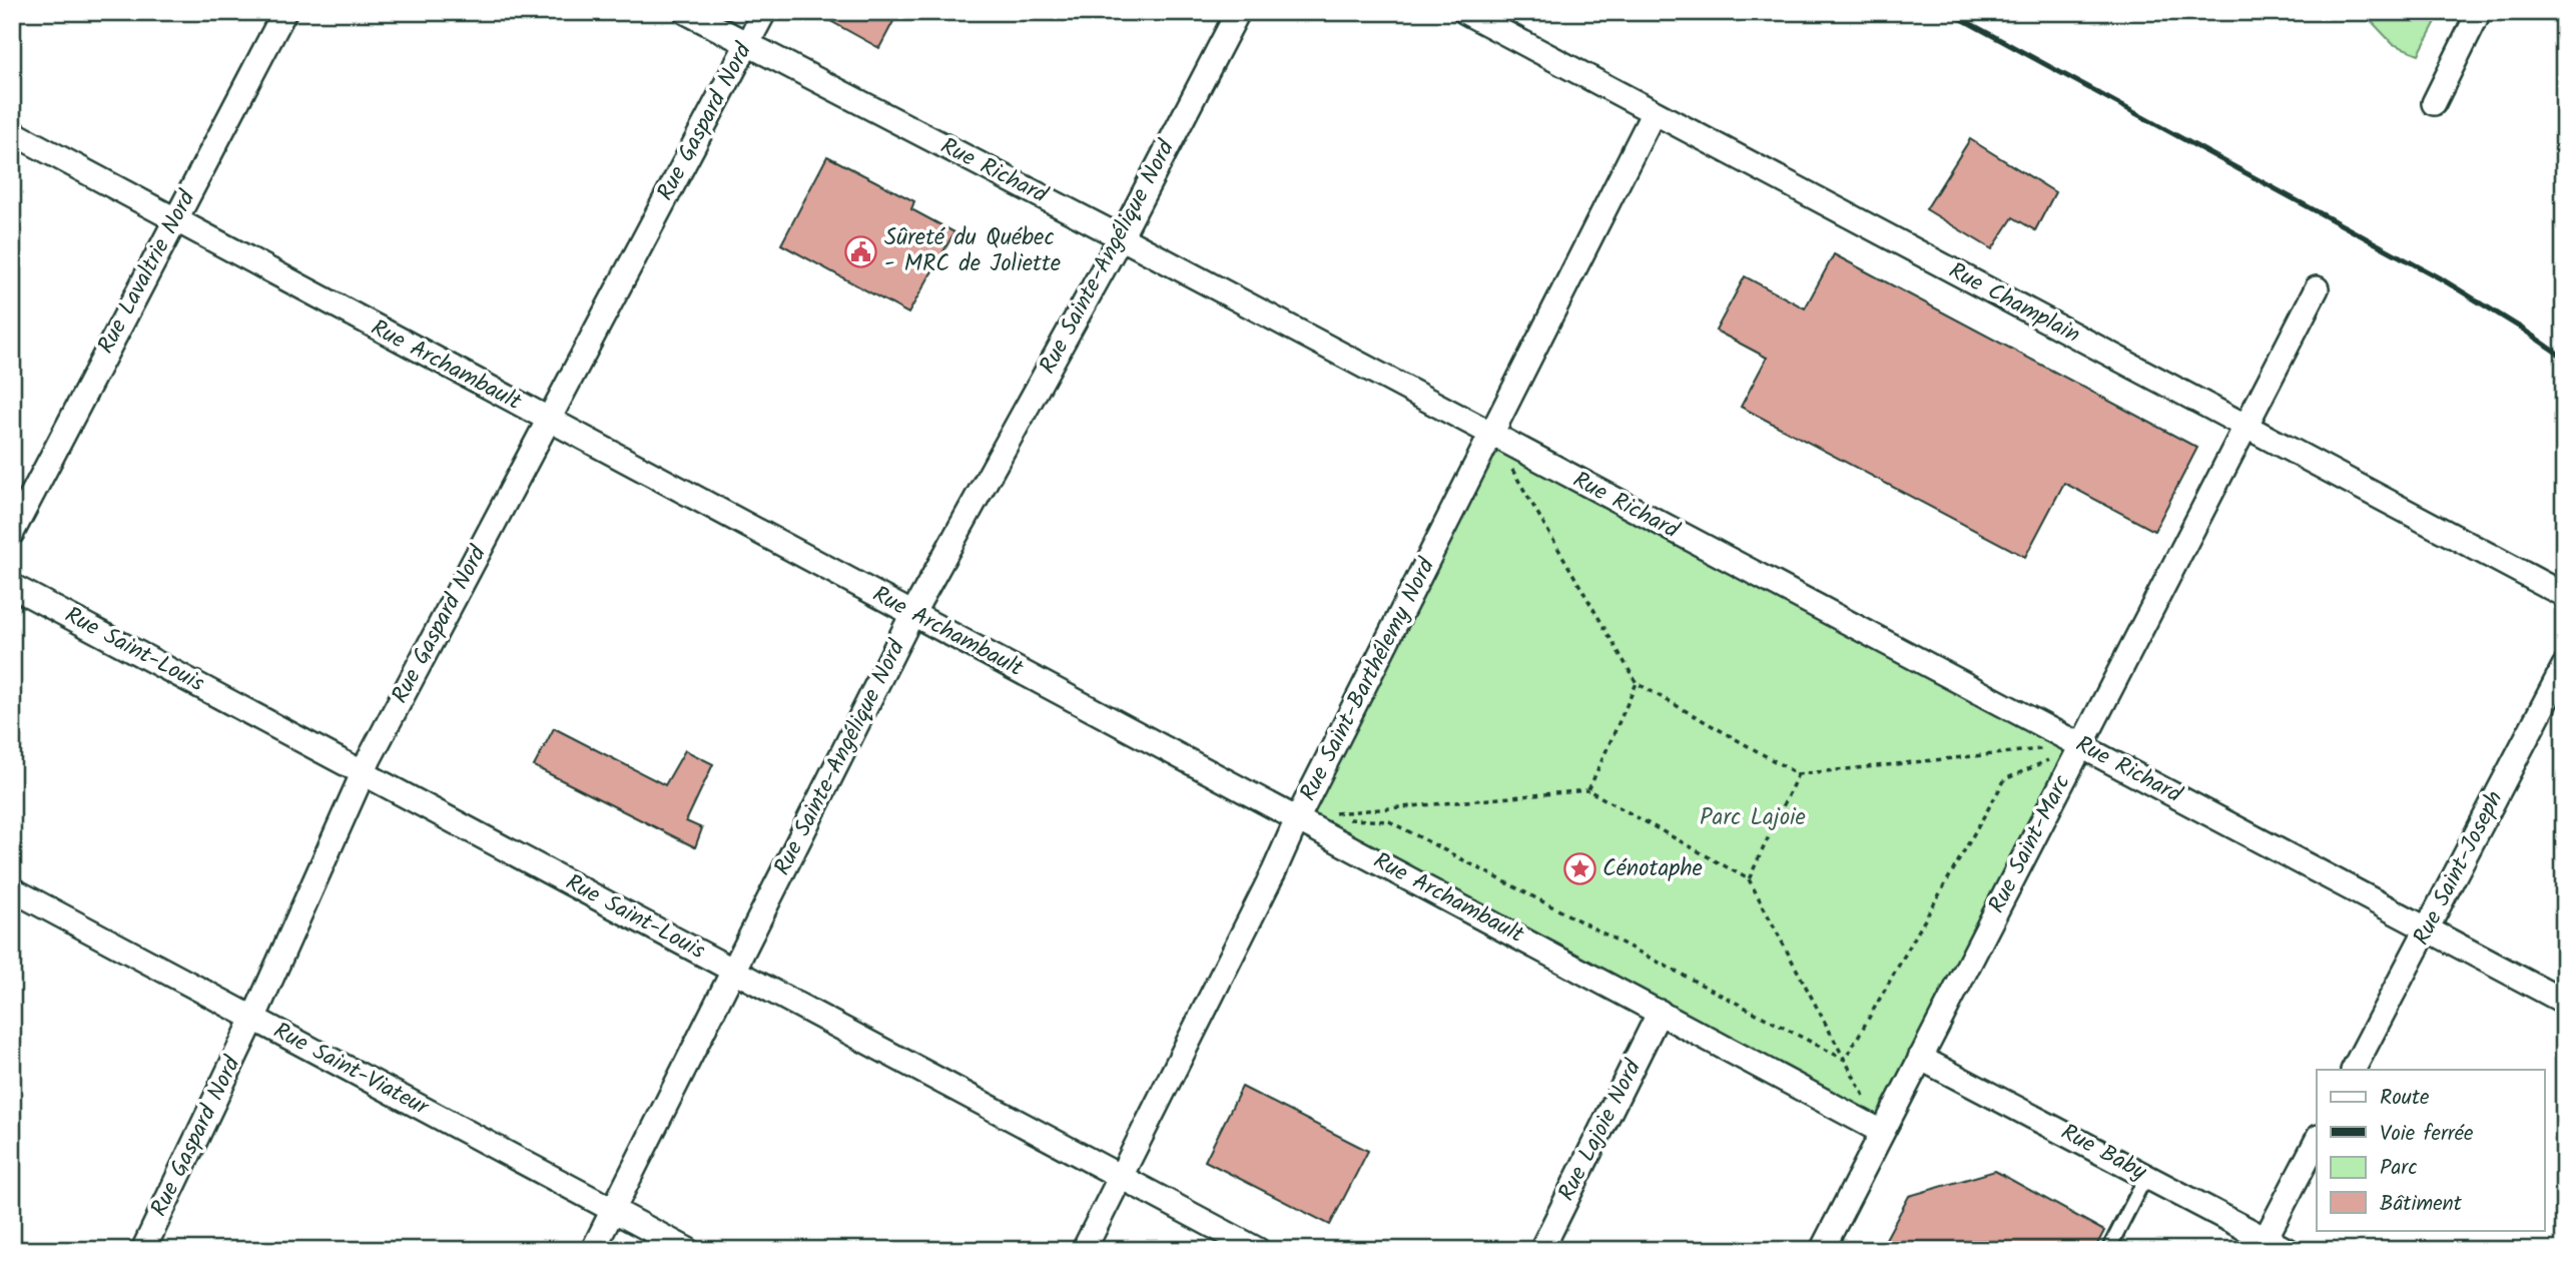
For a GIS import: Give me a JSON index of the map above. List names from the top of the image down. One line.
{"streets":{"street":["Rue Gaspard Nord","Rue Richard","Rue Sainte-Angélique Nord","Rue Lavaltrie Nord","Rue Champlain","Rue Archambault","Rue Saint-Louis","Rue Saint-Barthélemy Nord","Rue Saint-Marc","Rue Saint-Joseph","Rue Saint-Viateur","Rue Lajoie Nord","Rue Baby"]},"crossings":[["Rue Gaspard Nord","Rue Richard"],["Rue Gaspard Nord","Rue Archambault"],["Rue Gaspard Nord","Rue Saint-Louis"],["Rue Gaspard Nord","Rue Saint-Viateur"],["Rue Richard","Rue Sainte-Angélique Nord"],["Rue Richard","Rue Saint-Barthélemy Nord"],["Rue Richard","Rue Saint-Marc"],["Rue Richard","Rue Saint-Joseph"],["Rue Sainte-Angélique Nord","Rue Archambault"],["Rue Sainte-Angélique Nord","Rue Saint-Louis"],["Rue Sainte-Angélique Nord","Rue Saint-Viateur"],["Rue Lavaltrie Nord","Rue Archambault"],["Rue Champlain","Rue Saint-Barthélemy Nord"],["Rue Champlain","Rue Saint-Marc"],["Rue Archambault","Rue Saint-Barthélemy Nord"],["Rue Archambault","Rue Saint-Marc"],["Rue Archambault","Rue Lajoie Nord"],["Rue Saint-Louis","Rue Saint-Barthélemy Nord"],["Rue Saint-Marc","Rue Baby"]],"parks":["Parc Lajoie"],"places":{"public building":["Sûreté du Québec - MRC de Joliette"],"place":["Cénotaphe"]},"legend":["Route","Voie ferrée","Parc","Bâtiment"]}
